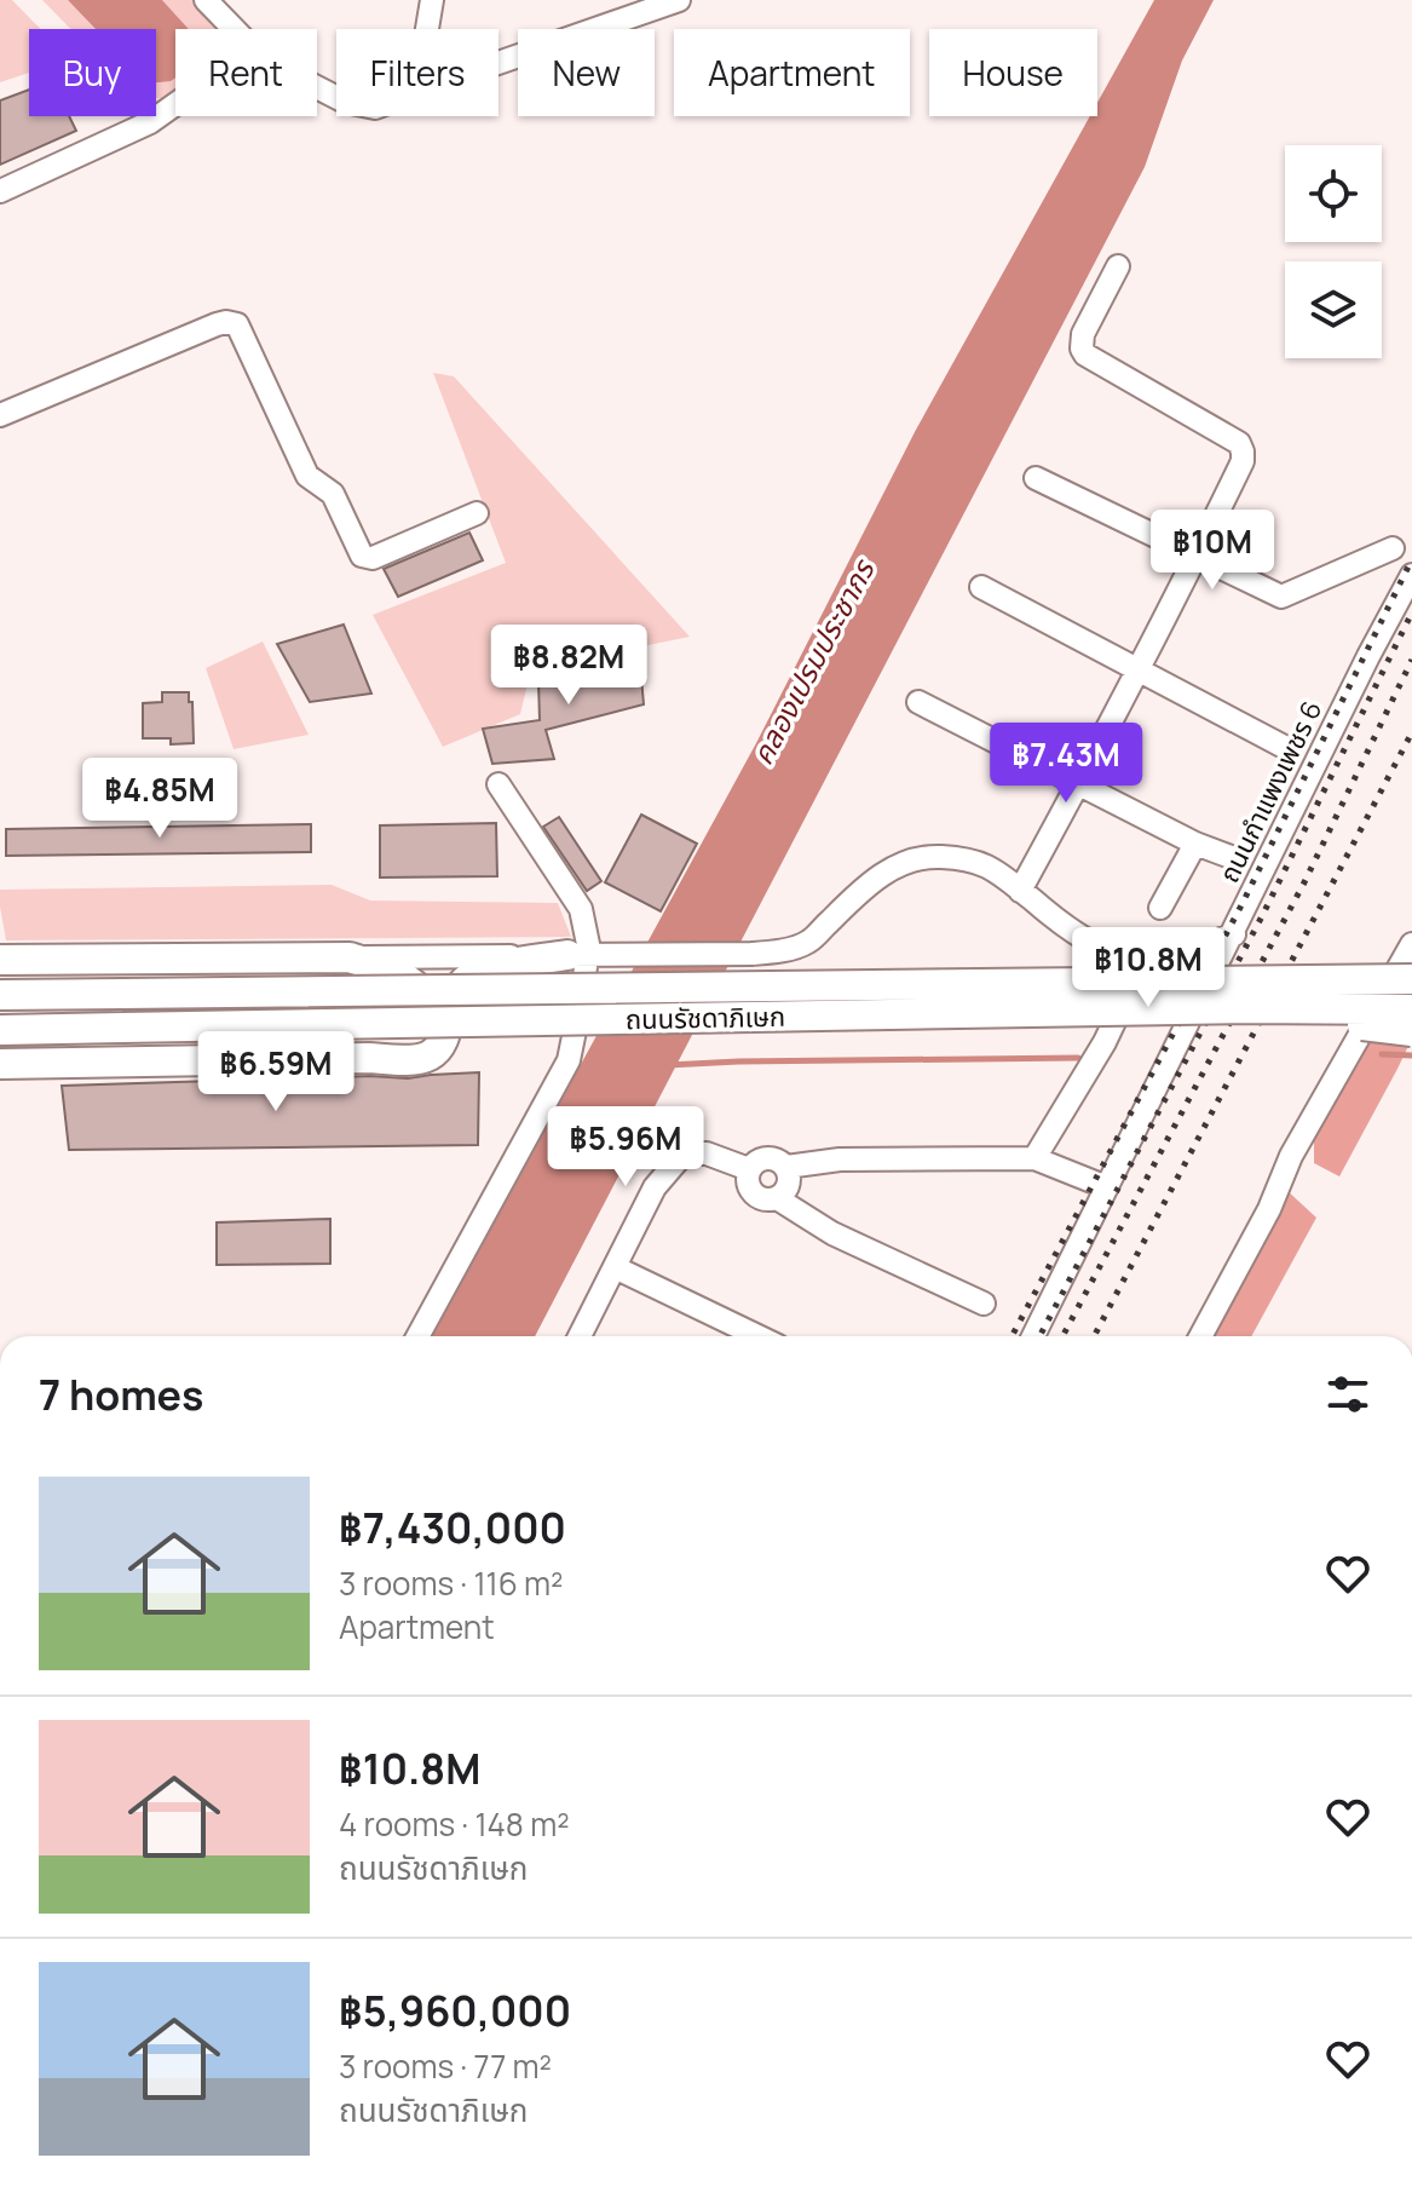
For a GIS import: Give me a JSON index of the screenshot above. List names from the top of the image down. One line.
{"streets":{"main road":["ถนนรัชดาภิเษก"],"street":["ถนนกำแพงเพชร 6"]},"water":["คลองเปรมประชากร"],"page":{"chip":["Buy","Rent","Filters","New","Apartment","House"],"price":["฿10M","฿8.82M","฿7.43M","฿4.85M","฿10.8M","฿6.59M","฿5.96M"],"heading":"7 homes","list":[{"name":"฿7,430,000","note":"3 rooms · 116 m² · Apartment"},{"name":"฿10.8M","note":"4 rooms · 148 m² · ถนนรัชดาภิเษก"},{"name":"฿5,960,000","note":"3 rooms · 77 m² · ถนนรัชดาภิเษก"}]}}
